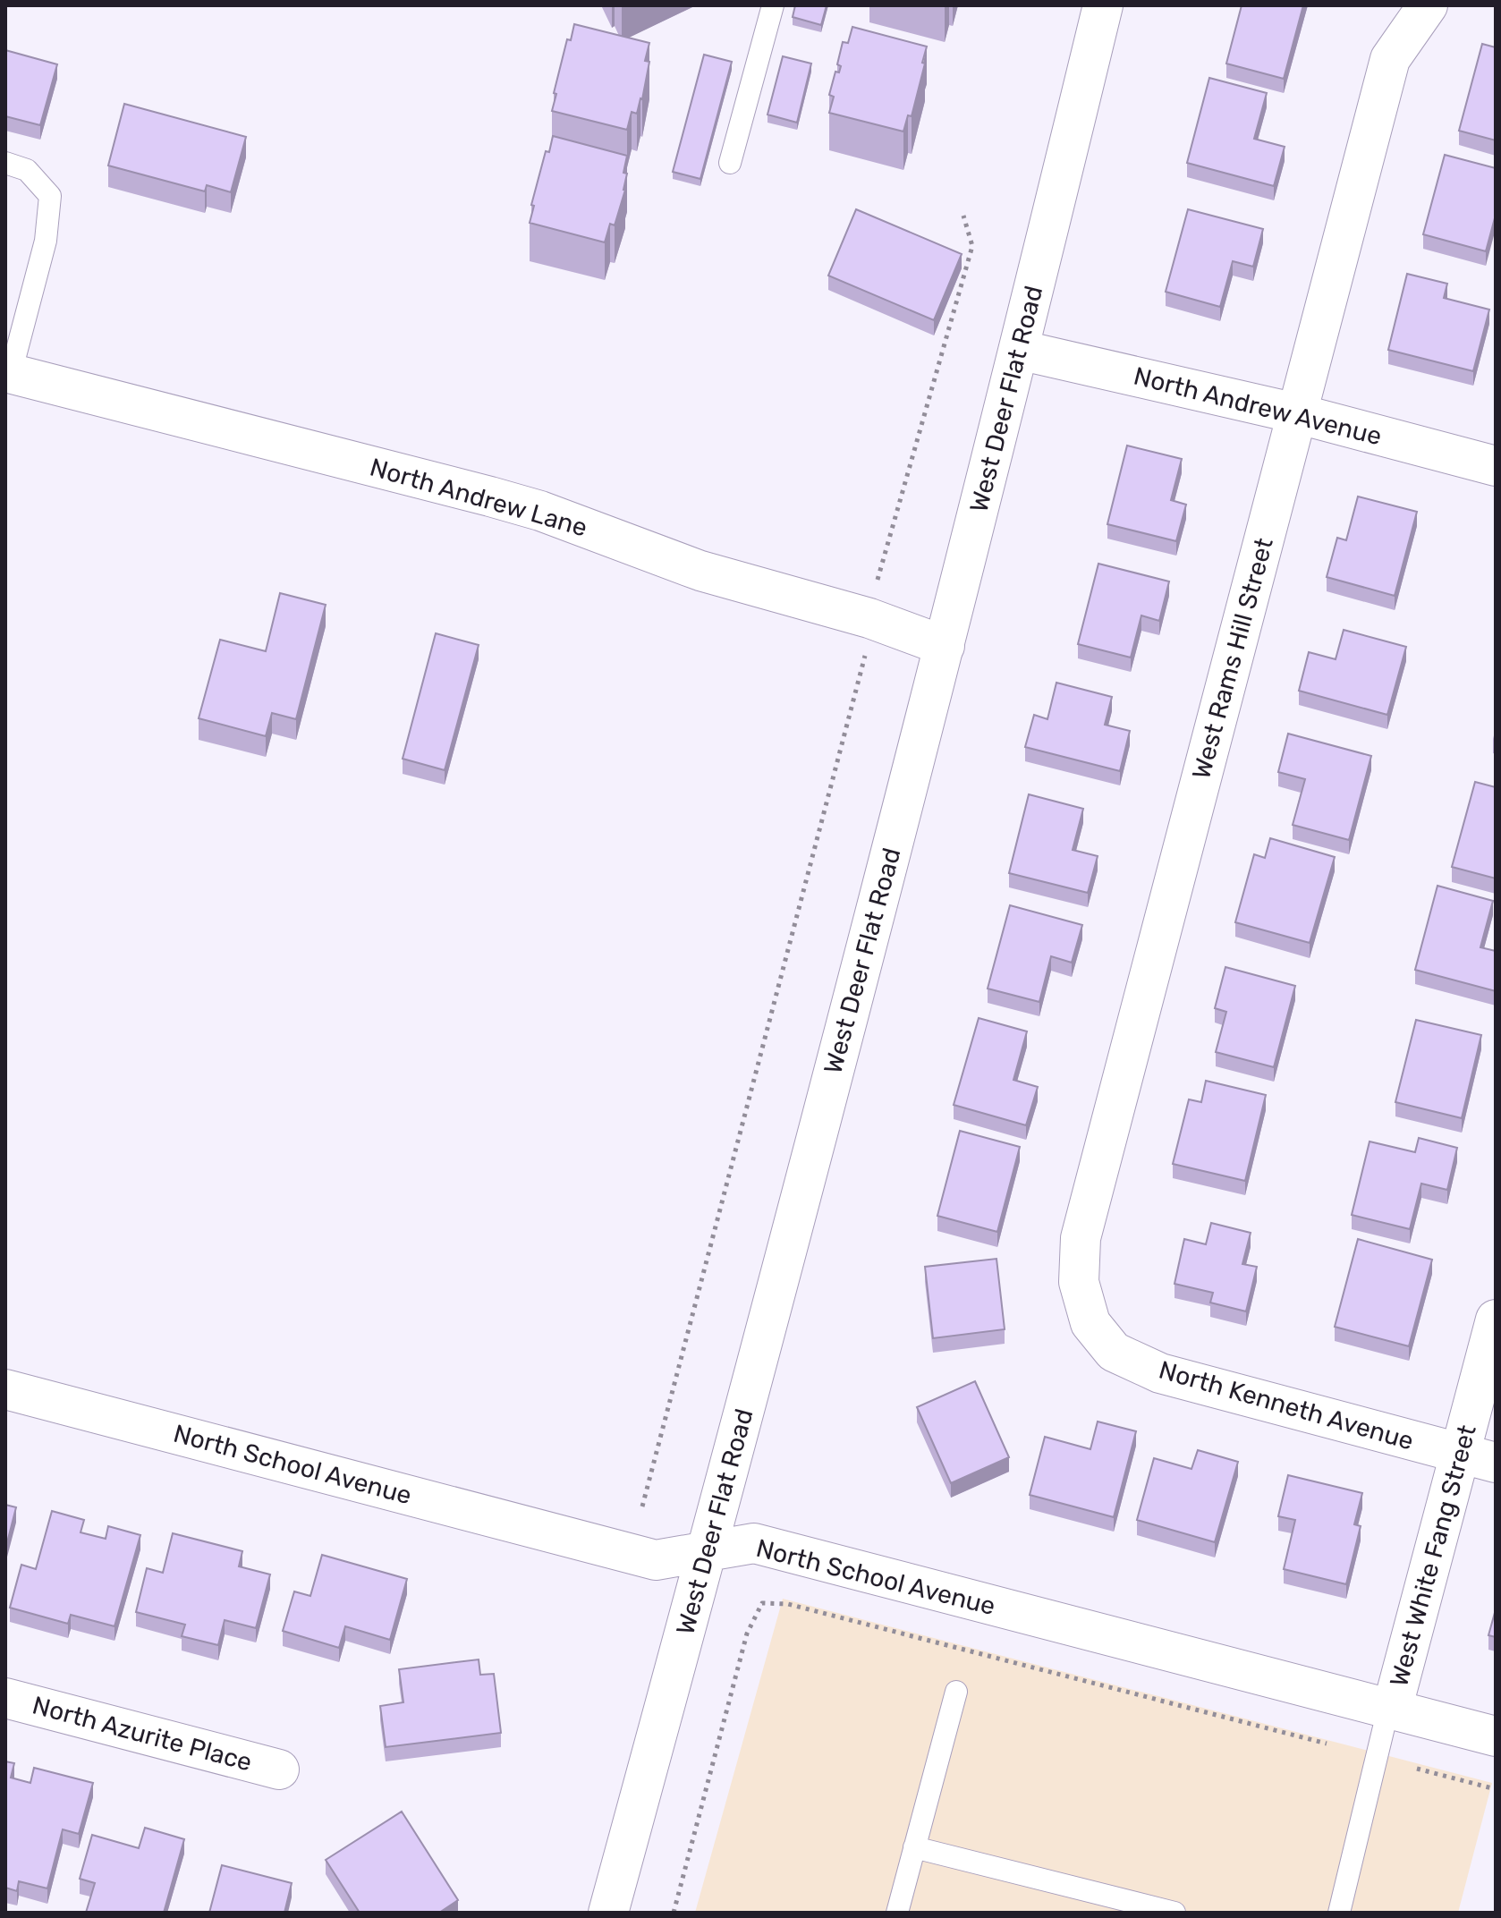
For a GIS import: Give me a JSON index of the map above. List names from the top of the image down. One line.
{"streets":{"street":["West Deer Flat Road","North Andrew Avenue","North Andrew Lane","West Rams Hill Street","North Kenneth Avenue","North School Avenue","West White Fang Street","North Azurite Place"]},"crossings":[["West Deer Flat Road","North Andrew Avenue"],["West Deer Flat Road","North Andrew Lane"],["West Deer Flat Road","North School Avenue"],["North Andrew Avenue","West Rams Hill Street"],["West Rams Hill Street","North Kenneth Avenue"],["North Kenneth Avenue","West White Fang Street"],["North School Avenue","West White Fang Street"]]}
